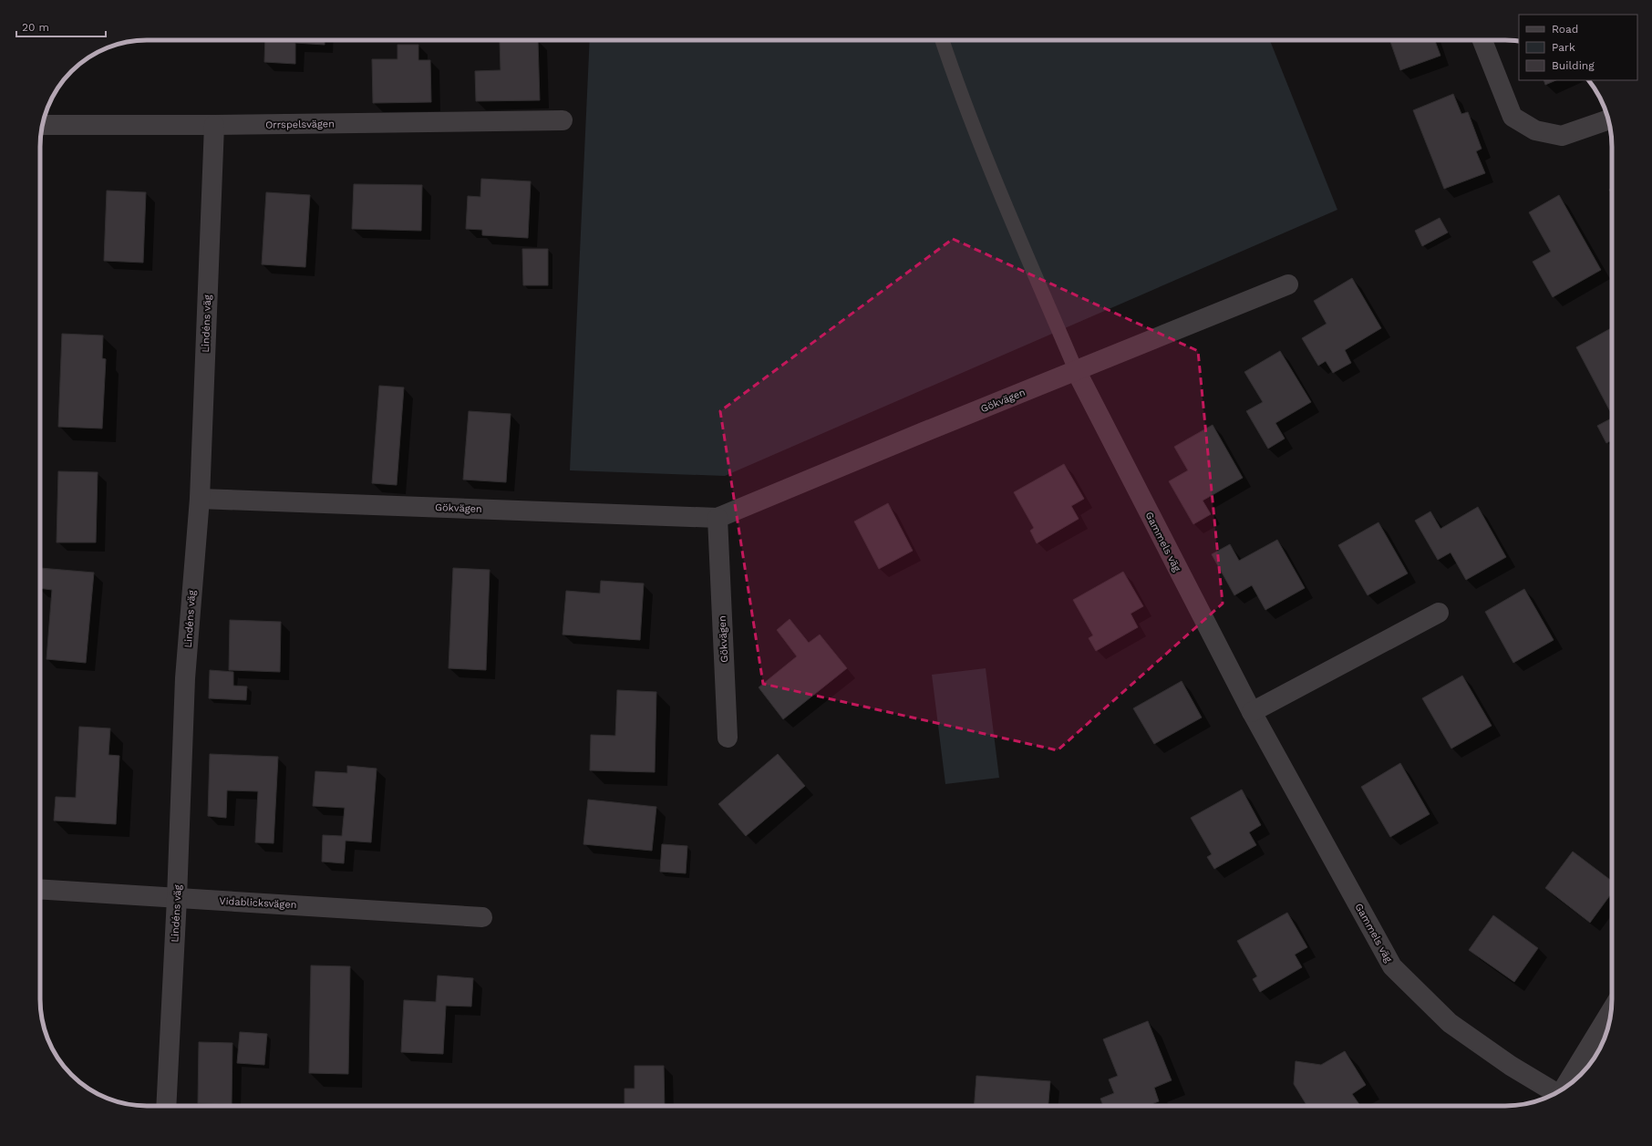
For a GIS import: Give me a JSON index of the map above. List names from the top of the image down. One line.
{"streets":{"street":["Orrspelsvägen","Lindéns väg","Gökvägen","Gammels väg","Vidablicksvägen"]},"crossings":[["Orrspelsvägen","Lindéns väg"],["Lindéns väg","Gökvägen"],["Lindéns väg","Vidablicksvägen"],["Gökvägen","Gammels väg"]],"legend":["Road","Park","Building"],"scale_bar":"20 m"}
